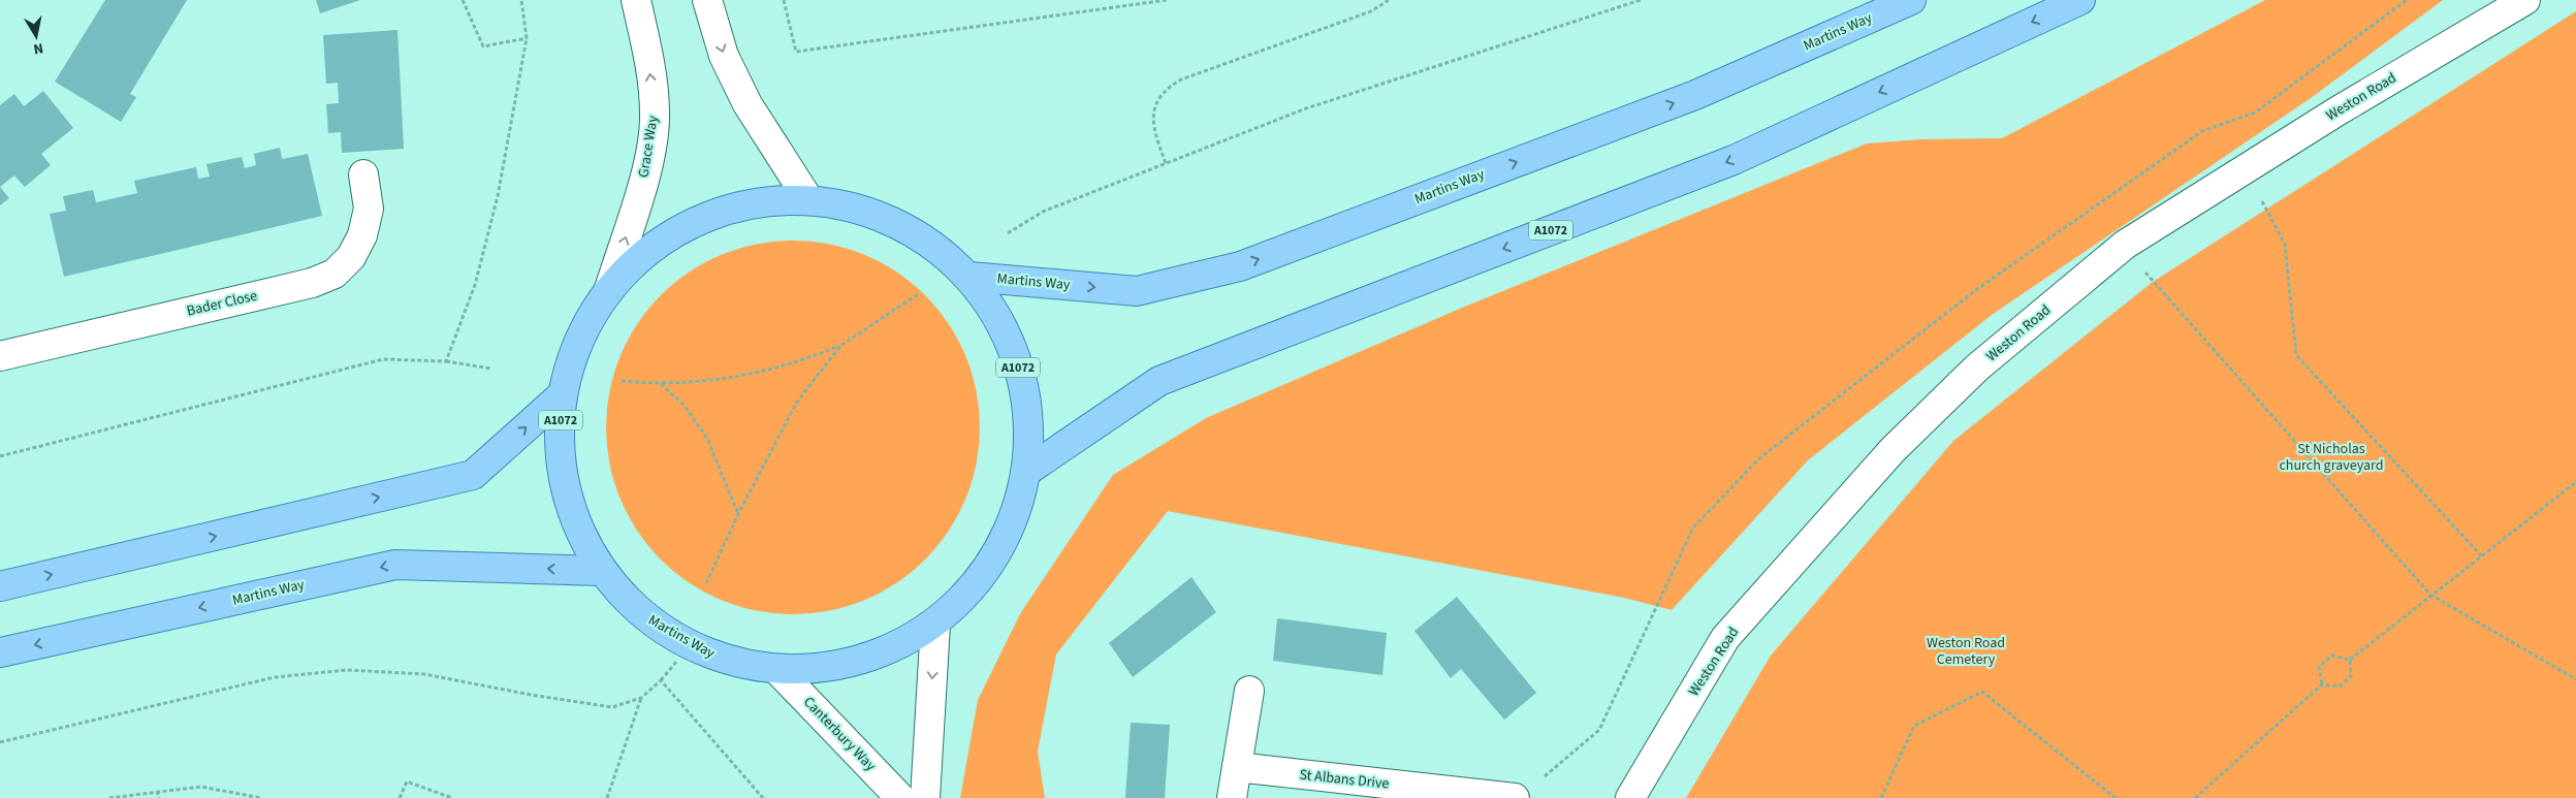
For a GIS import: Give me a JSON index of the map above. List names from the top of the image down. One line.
{"streets":{"main road":["Martins Way","A1072"],"street":["Weston Road","Grace Way","Bader Close","Canterbury Way","St Albans Drive"]},"crossings":[["Martins Way","Grace Way"],["Martins Way","A1072"],["Martins Way","Canterbury Way"]],"one_way":["Grace Way"],"parks":["St Nicholas church graveyard","Weston Road Cemetery"],"north":"bottom"}
